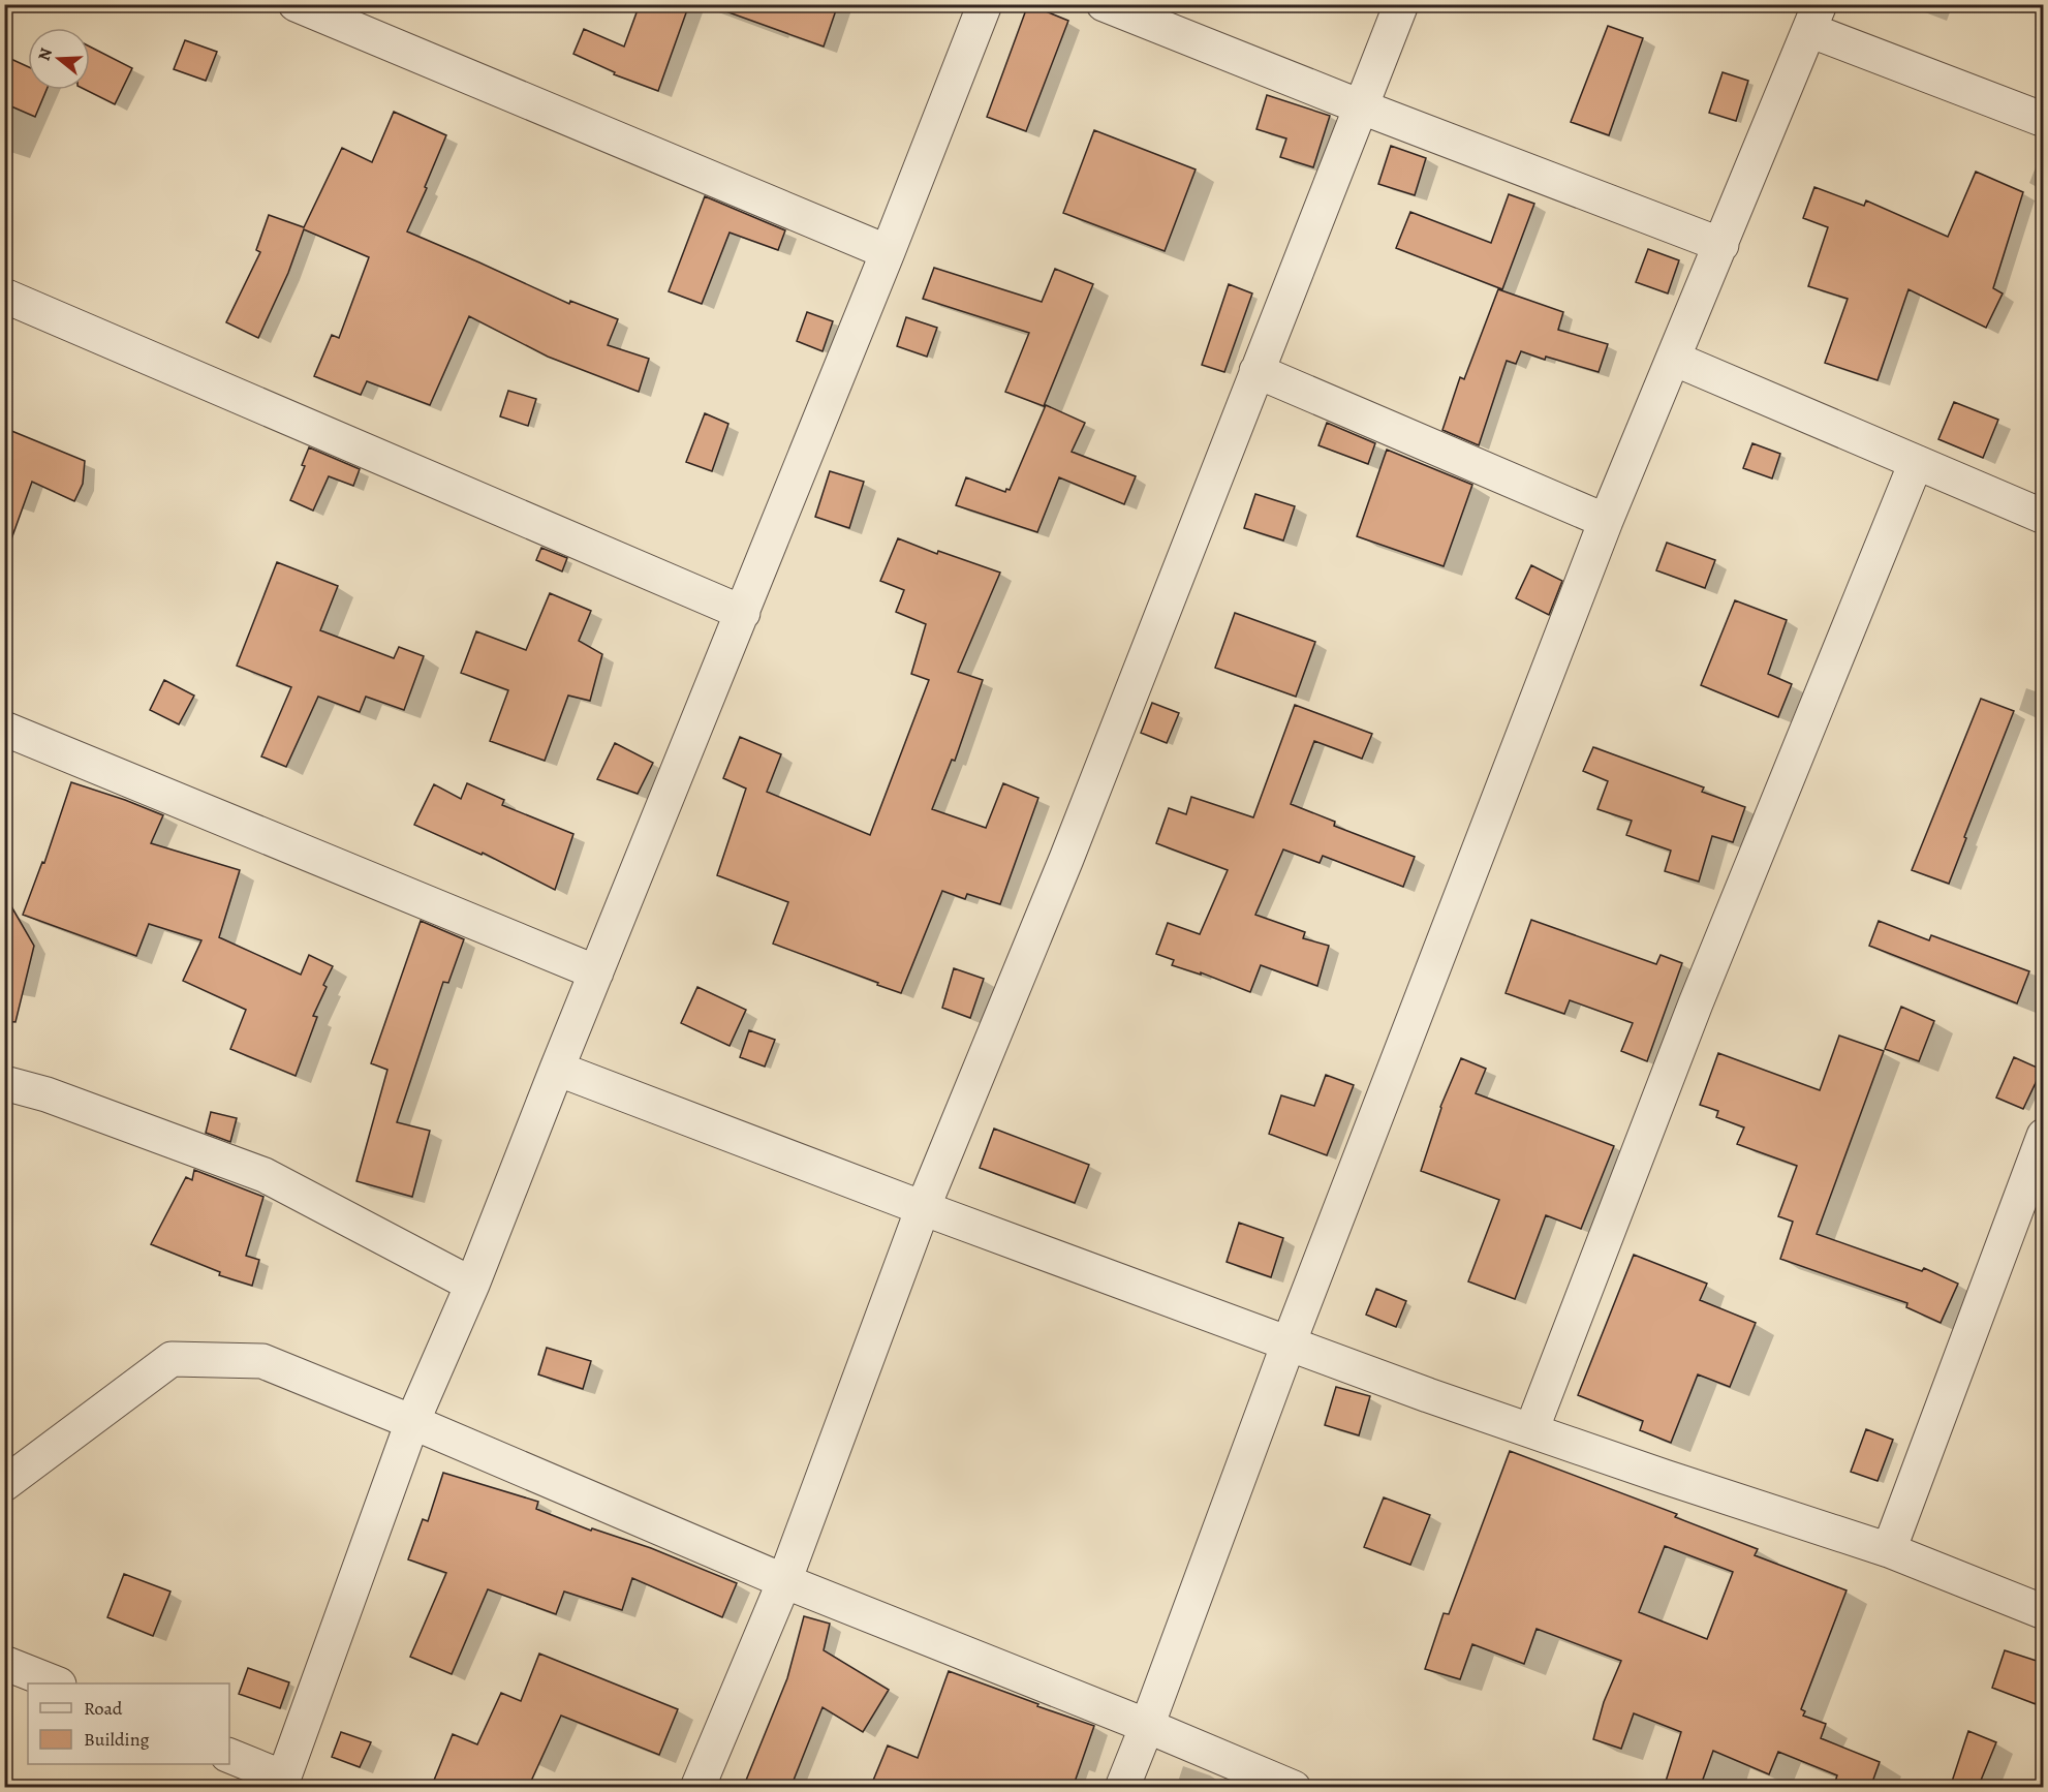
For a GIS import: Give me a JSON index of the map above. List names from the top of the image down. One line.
{"legend":["Road","Building"],"north":"left"}
